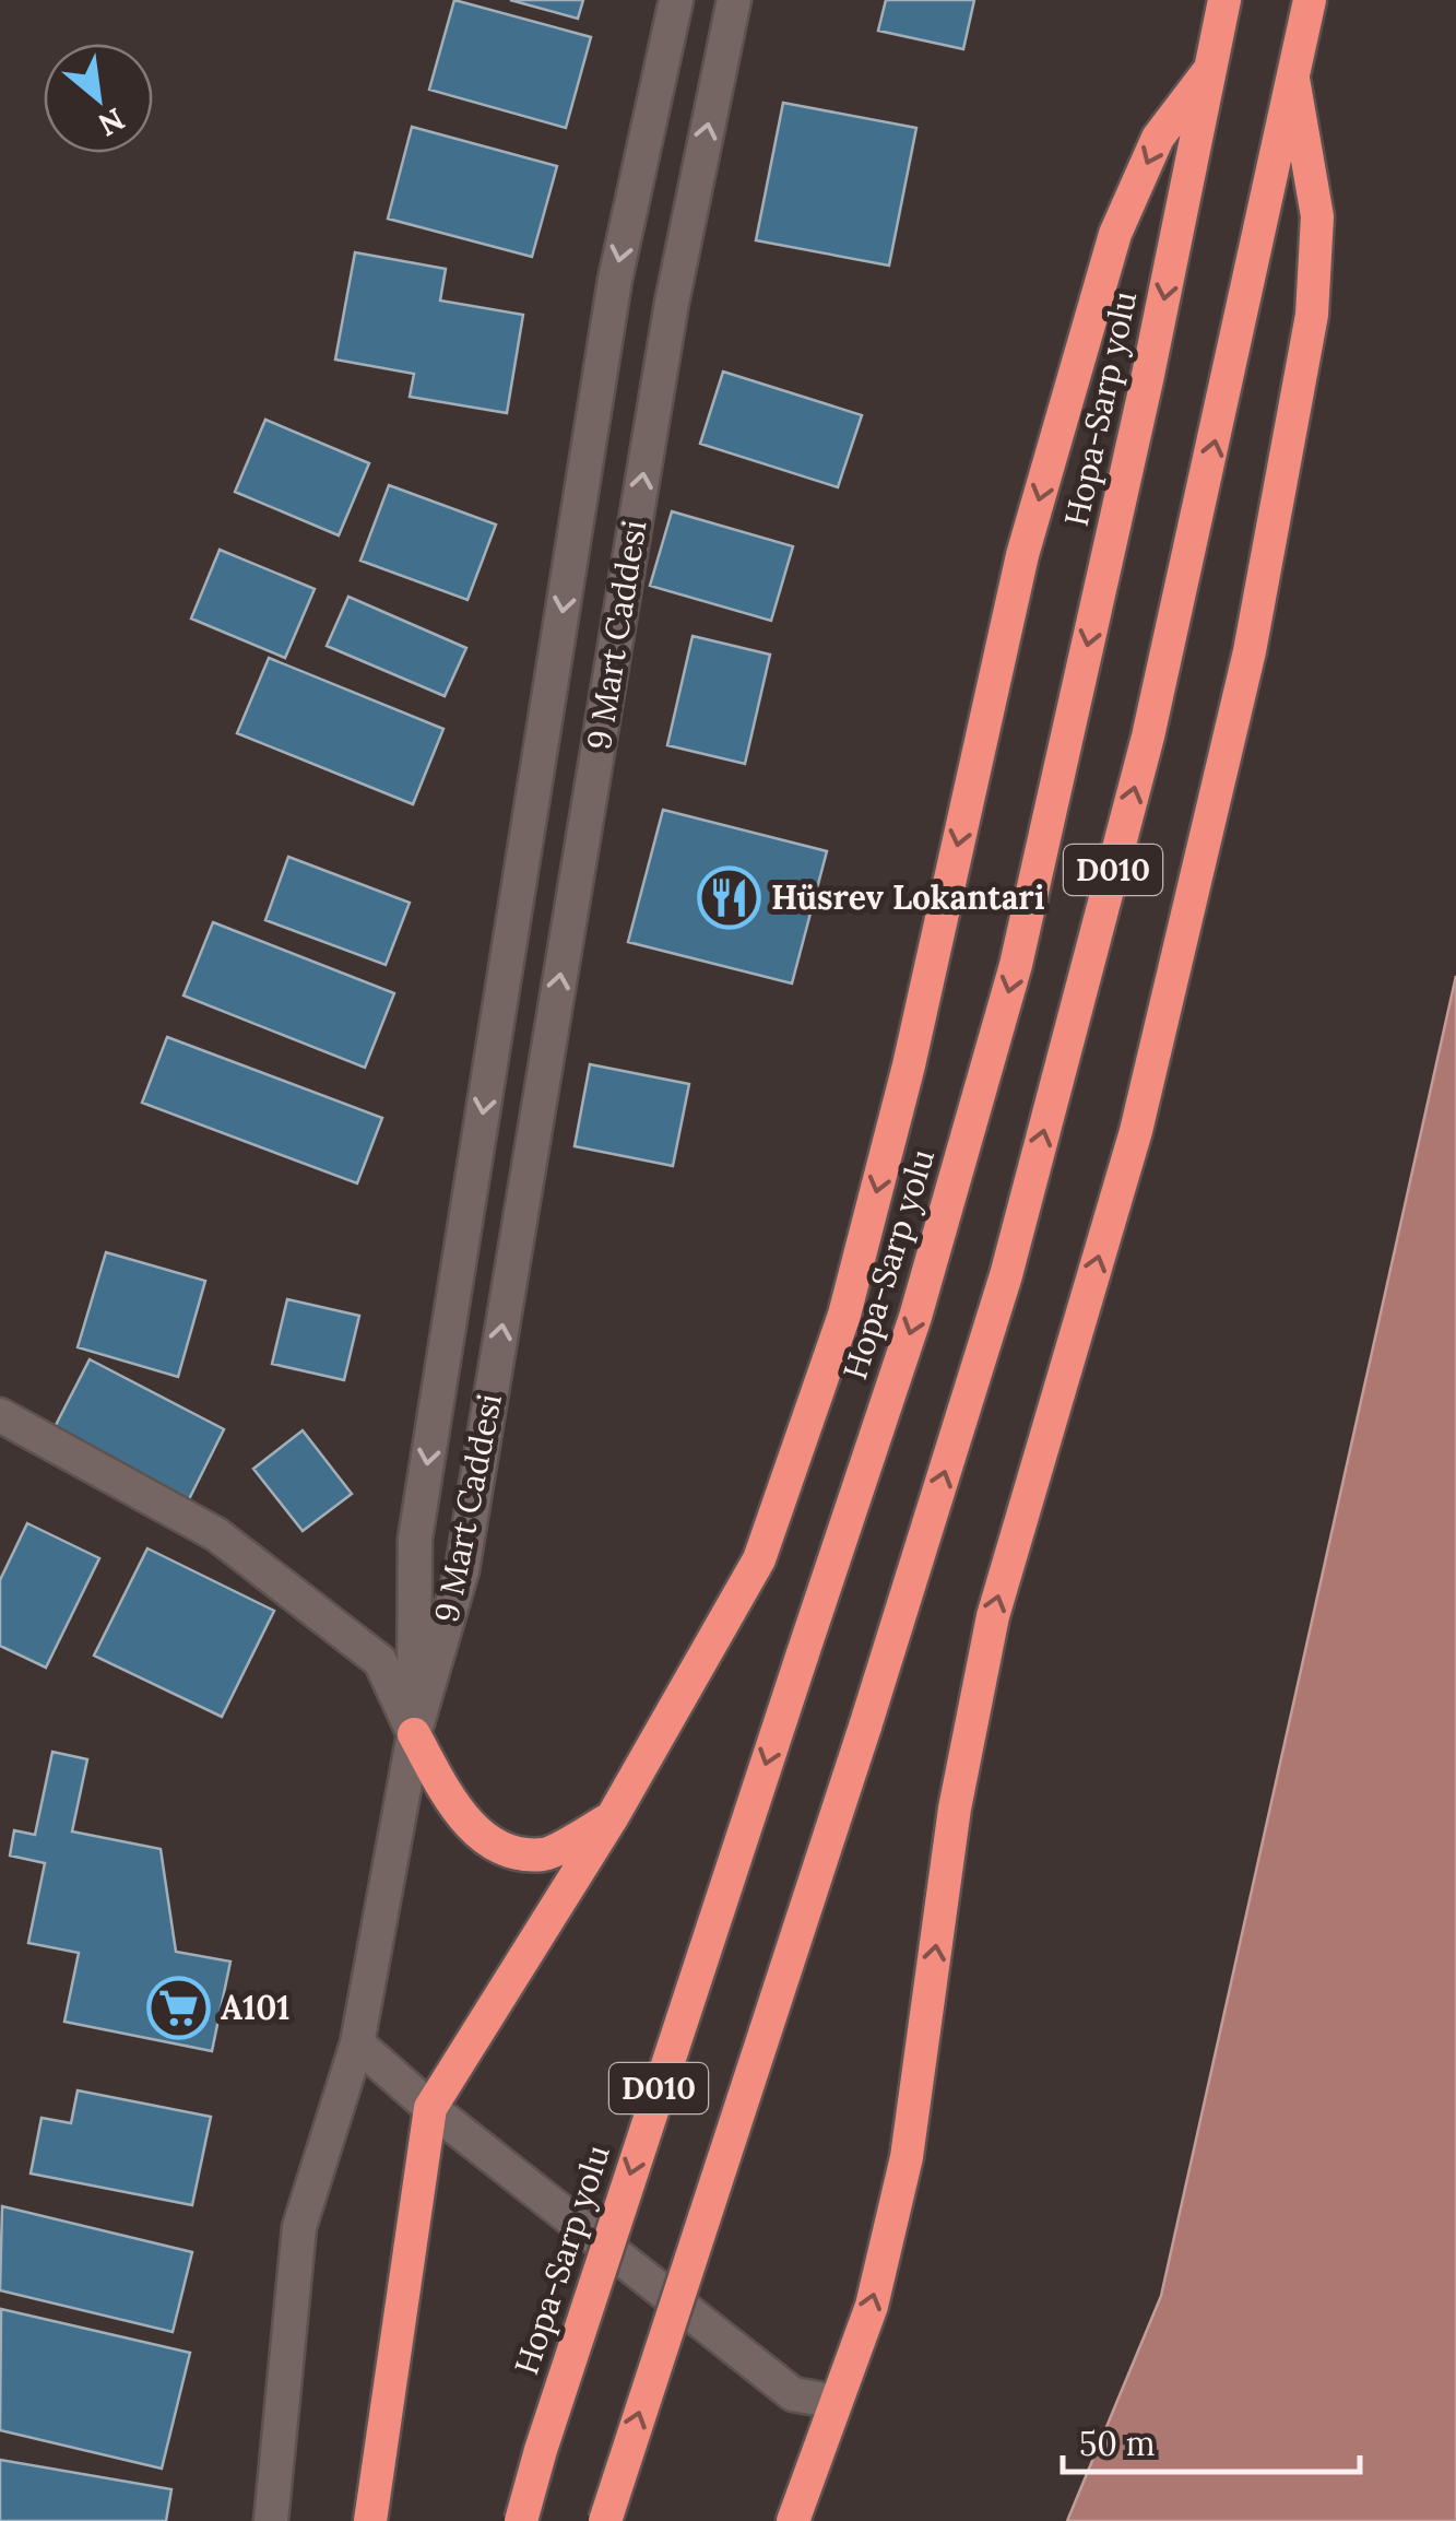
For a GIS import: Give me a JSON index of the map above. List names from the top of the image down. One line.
{"streets":{"highway":["Hopa-Sarp yolu","D010"],"main road":["9 Mart Caddesi"]},"places":{"restaurant":["Hüsrev Lokantari"],"supermarket":["A101"]},"scale_bar":"50 m","north":"bottom right"}
